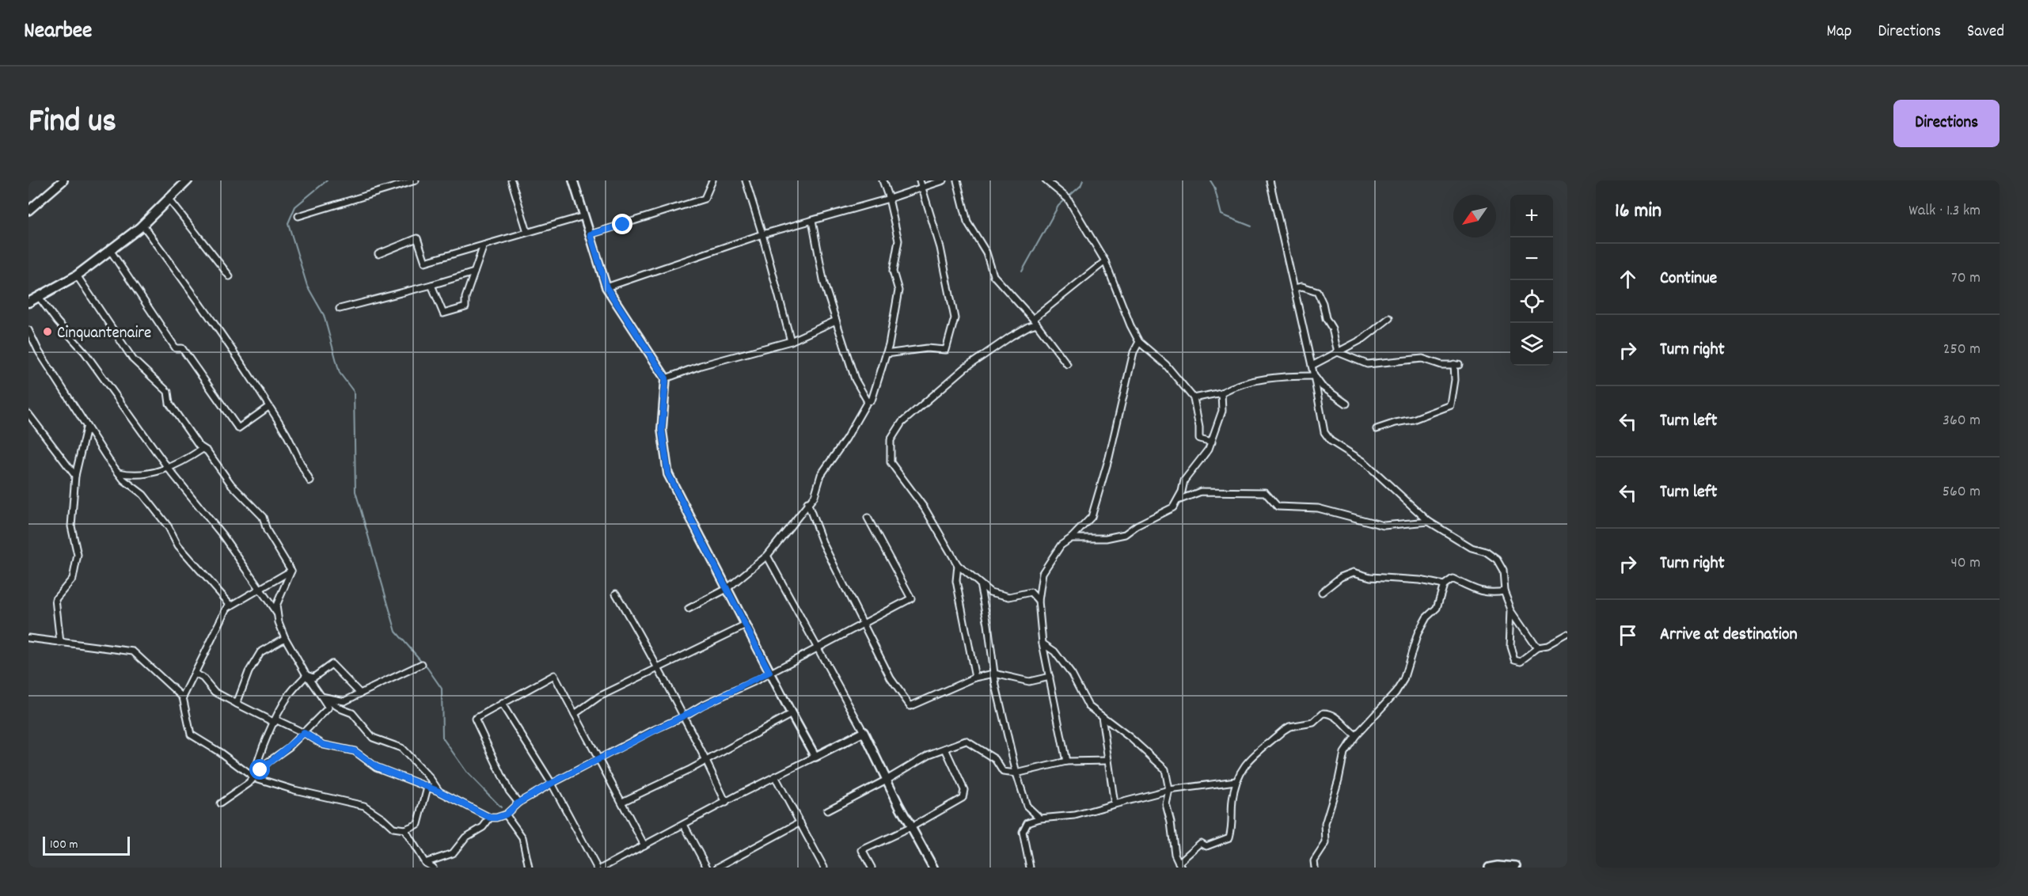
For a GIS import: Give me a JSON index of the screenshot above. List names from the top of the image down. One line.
{"places":["Cinquantenaire"],"scale_bar":"100 m","north":"bottom left","page":{"header":"Nearbee","nav":["Map","Directions","Saved"],"title":"Find us","buttons":"Directions","heading":["16 min","Walk · 1.3 km"],"map_buttons":["+","−"],"list":[["Continue","70 m"],["Turn right","250 m"],["Turn left","360 m"],["Turn left","560 m"],["Turn right","40 m"],"Arrive at destination"],"scale":"100 m"}}
